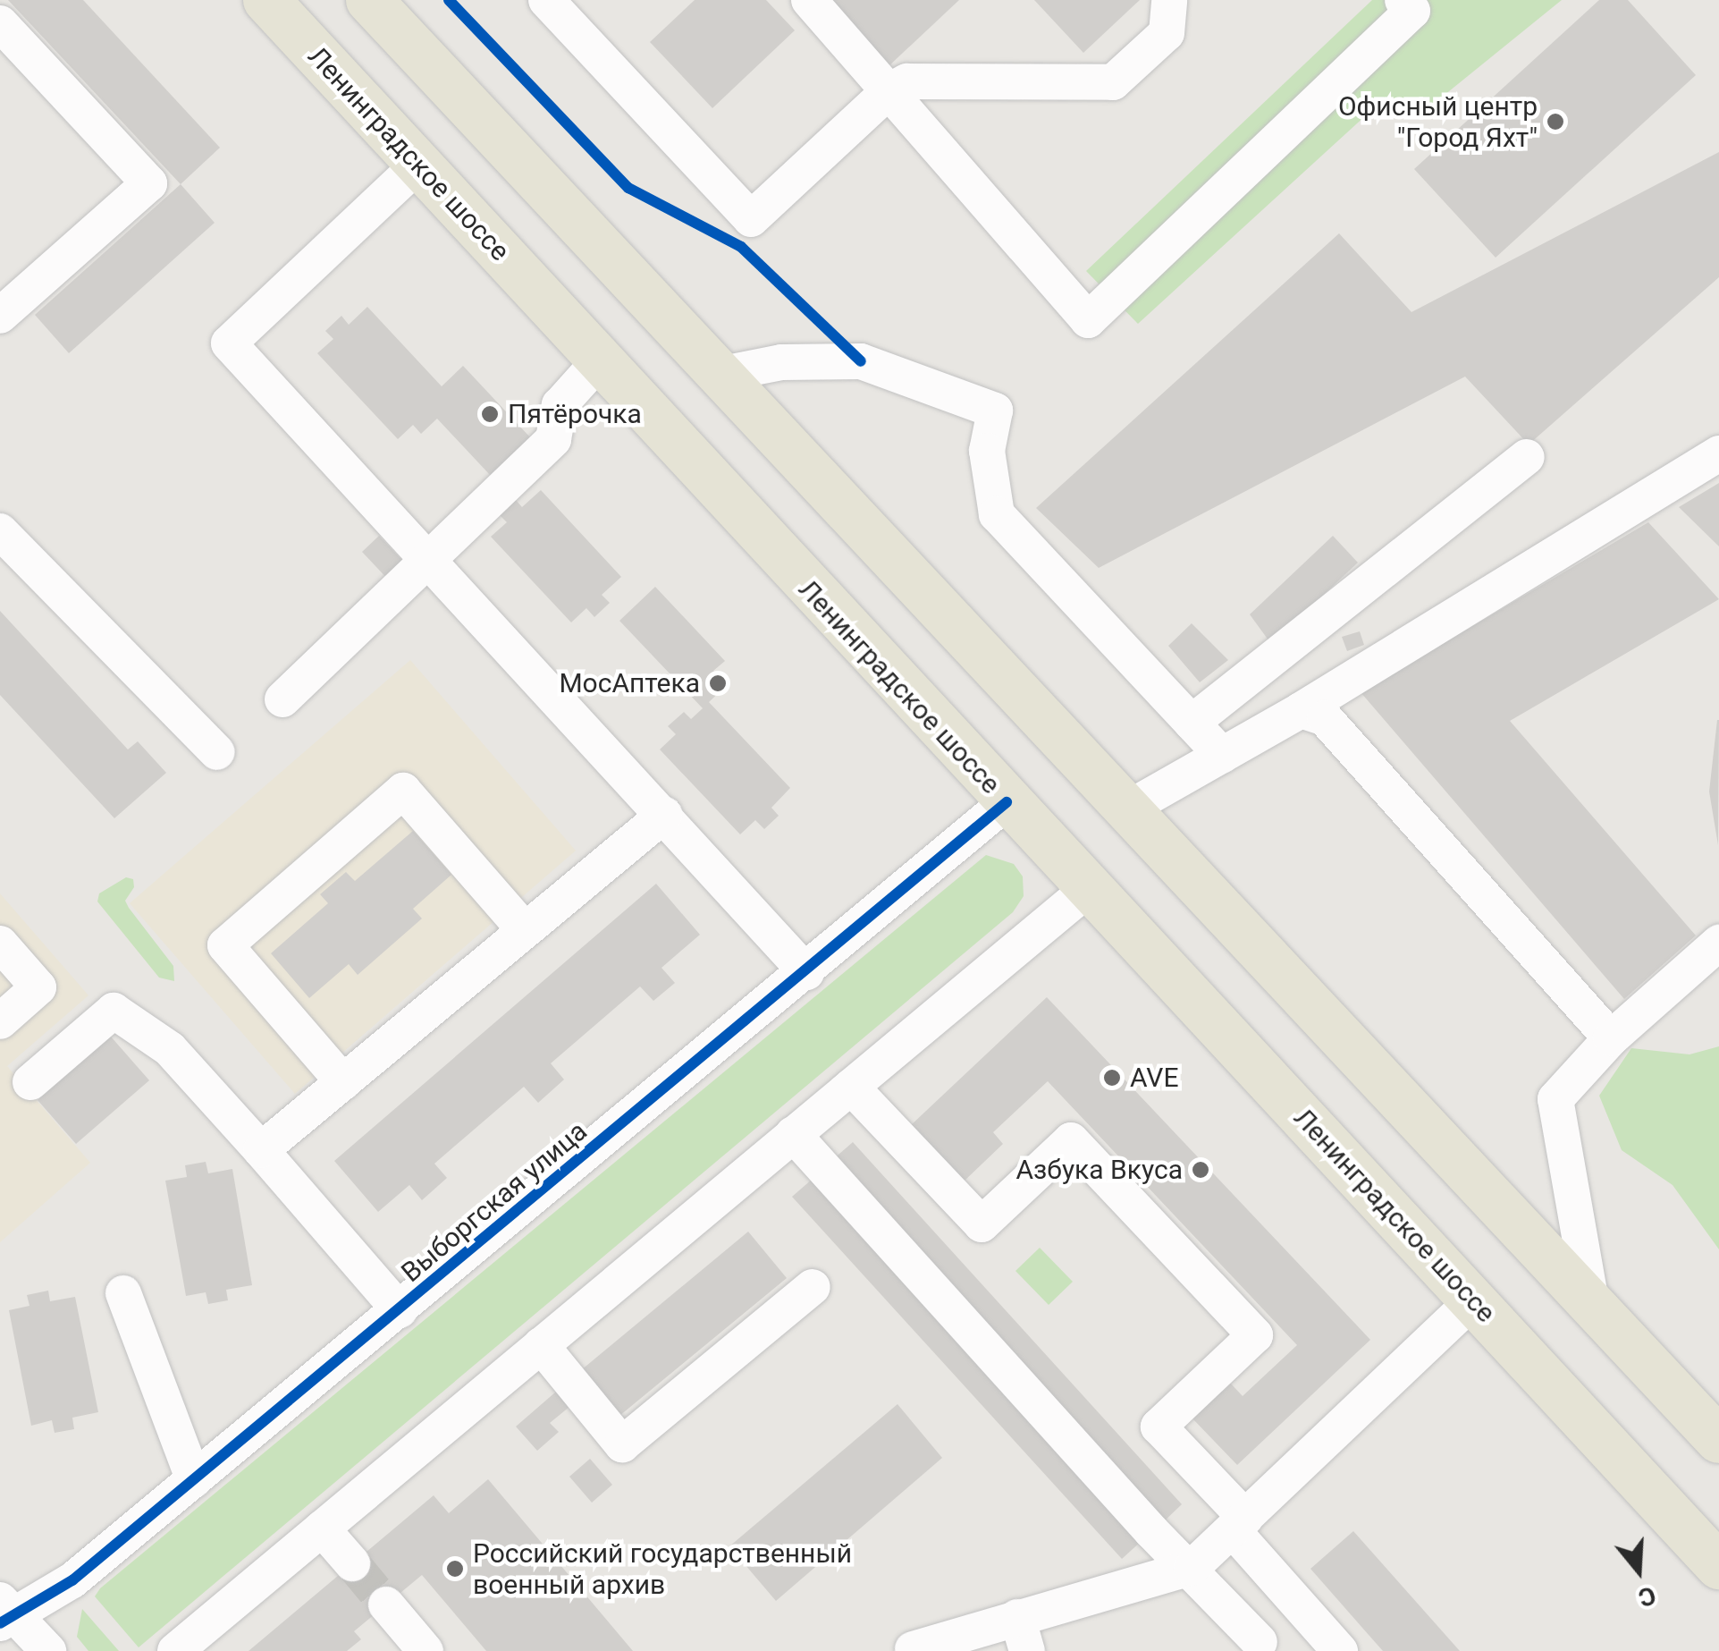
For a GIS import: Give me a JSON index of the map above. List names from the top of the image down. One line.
{"streets":{"main road":["Ленинградское шоссе"],"street":["Выборгская улица"]},"crossings":[["Ленинградское шоссе","Выборгская улица"]],"places":["Офисный центр \"Город Яхт\"","Пятёрочка","МосАптека","AVE","Азбука Вкуса","Российский государственный военный архив"],"north":"bottom"}
